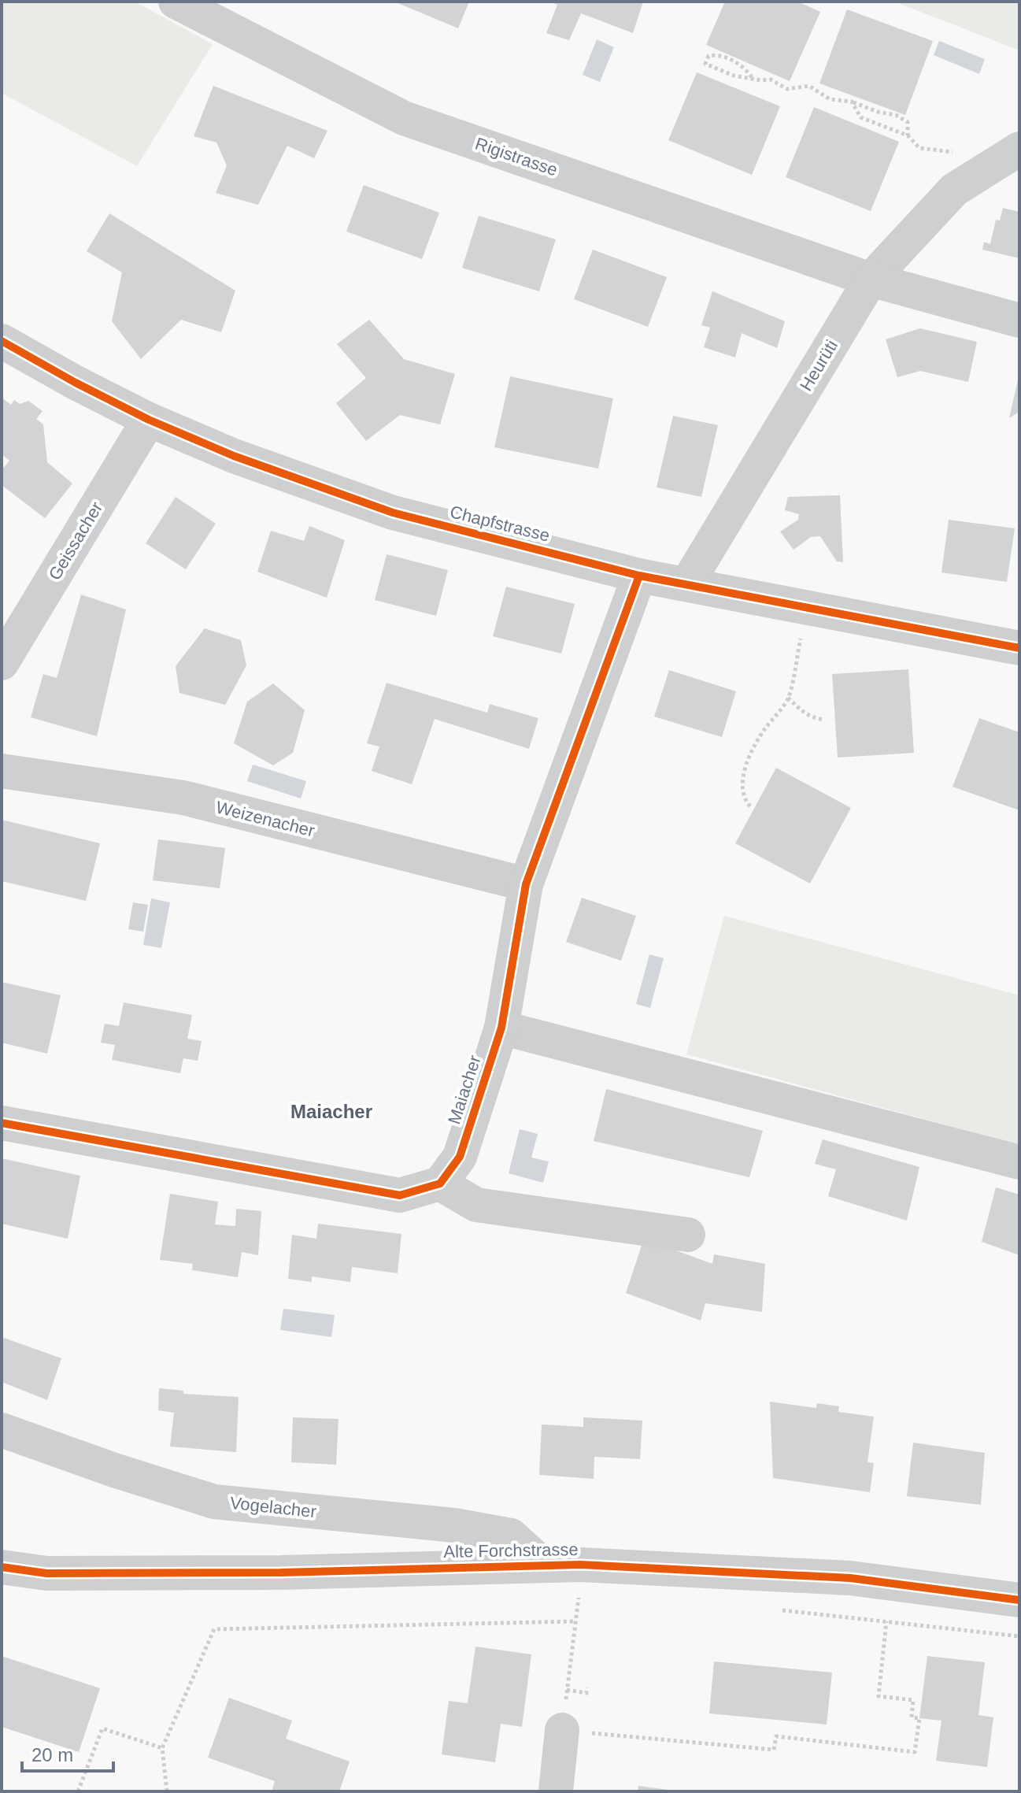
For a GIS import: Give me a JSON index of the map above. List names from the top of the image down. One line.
{"streets":{"street":["Rigistrasse","Heurüti","Chapfstrasse","Geissacher","Weizenacher","Maiacher","Vogelacher","Alte Forchstrasse"]},"crossings":[["Rigistrasse","Heurüti"],["Heurüti","Chapfstrasse"],["Chapfstrasse","Geissacher"],["Chapfstrasse","Maiacher"],["Weizenacher","Maiacher"],["Vogelacher","Alte Forchstrasse"]],"districts":["Maiacher"],"scale_bar":"20 m"}
